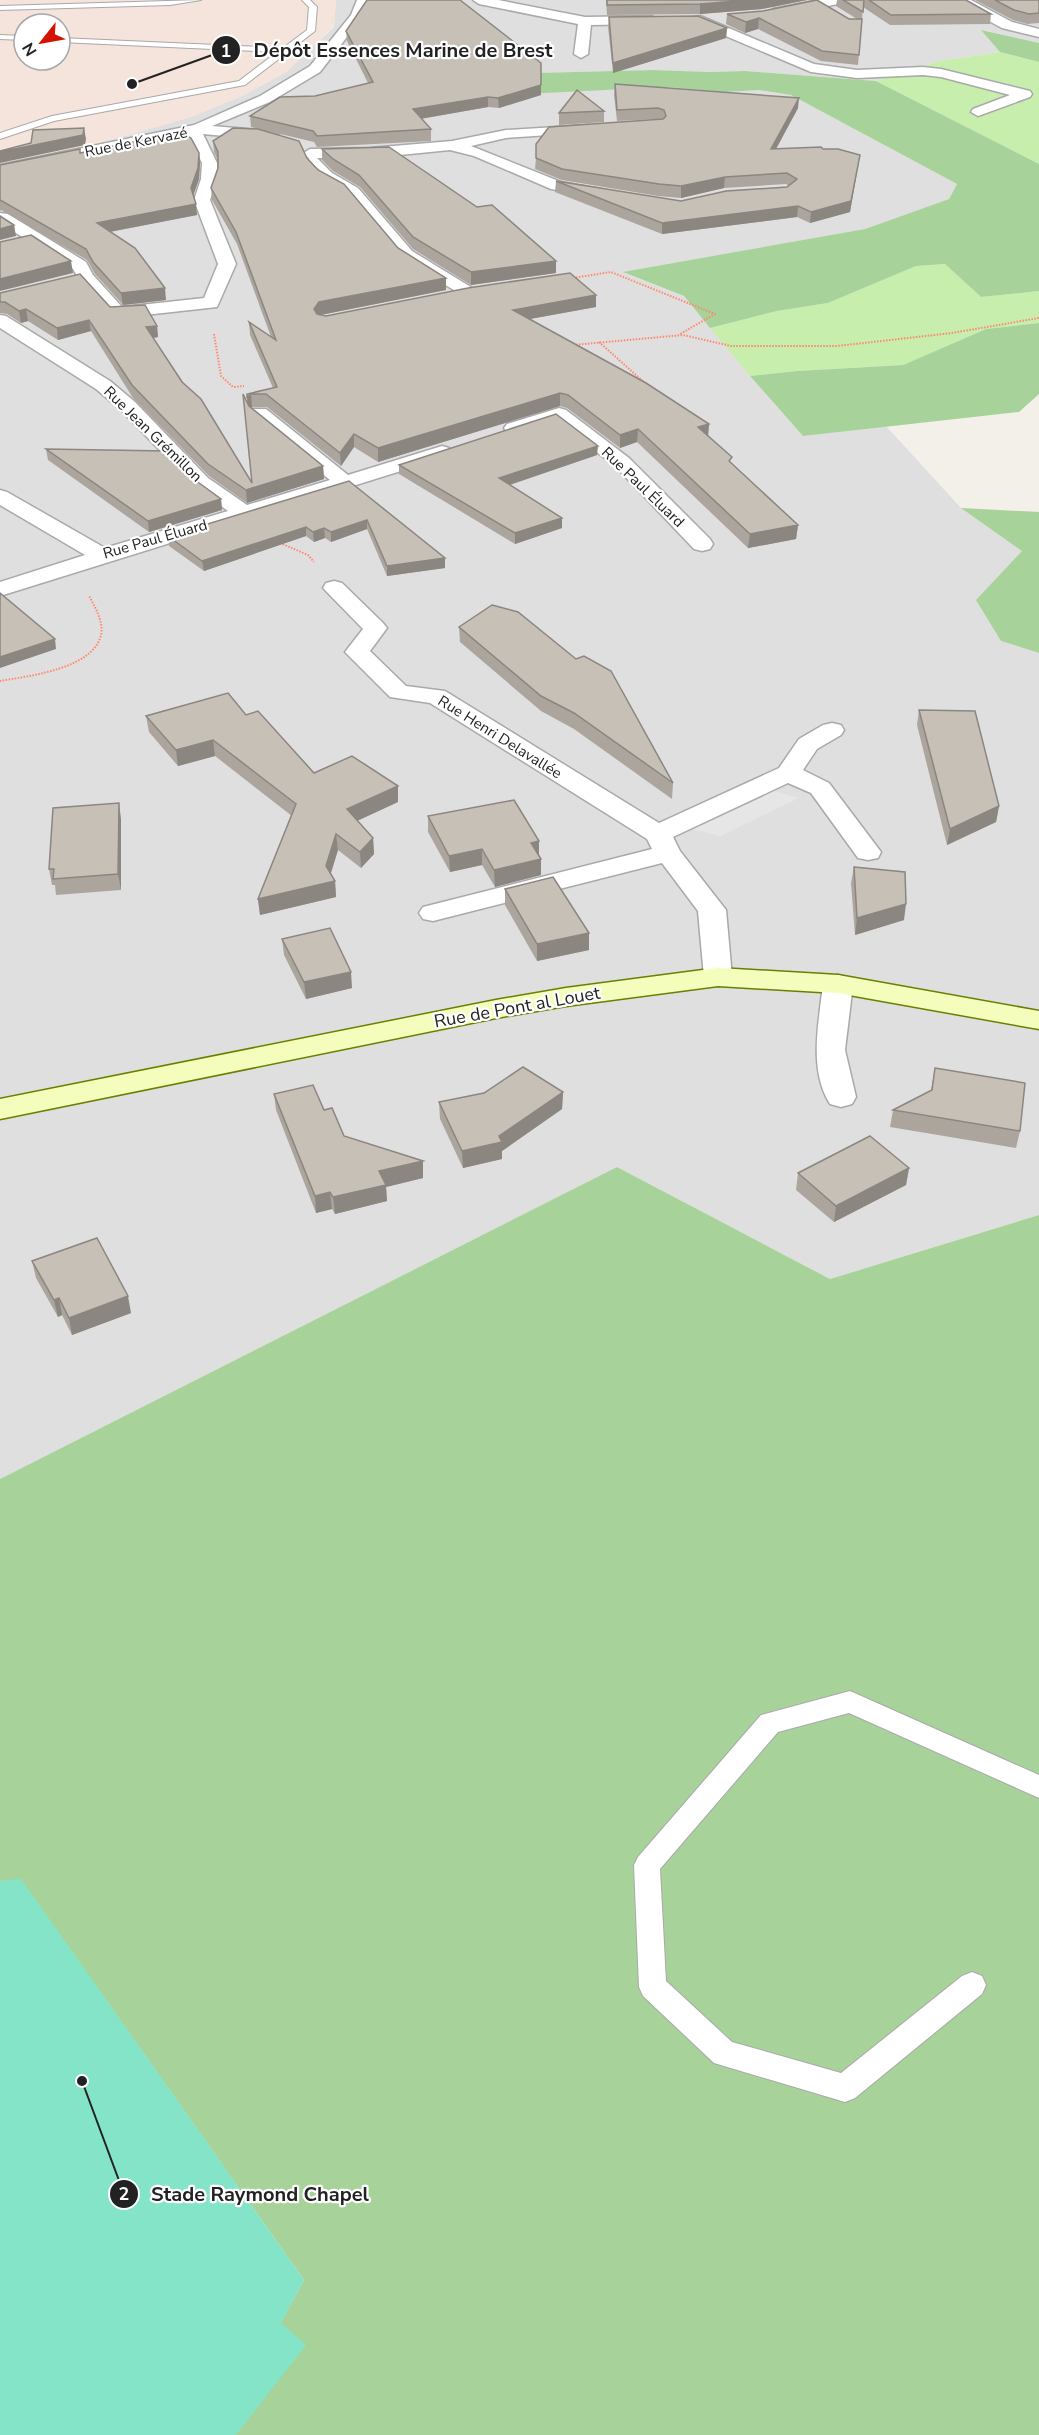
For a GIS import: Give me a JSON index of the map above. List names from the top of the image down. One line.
{"streets":{"street":["Rue de Kervazé","Rue Jean Grémillon","Rue Paul Éluard","Rue Henri Delavallée","Rue de Pont al Louet"]},"crossings":[["Rue Jean Grémillon","Rue Paul Éluard"],["Rue Henri Delavallée","Rue de Pont al Louet"]],"places":["Dépôt Essences Marine de Brest","Stade Raymond Chapel"],"north":"bottom left"}
